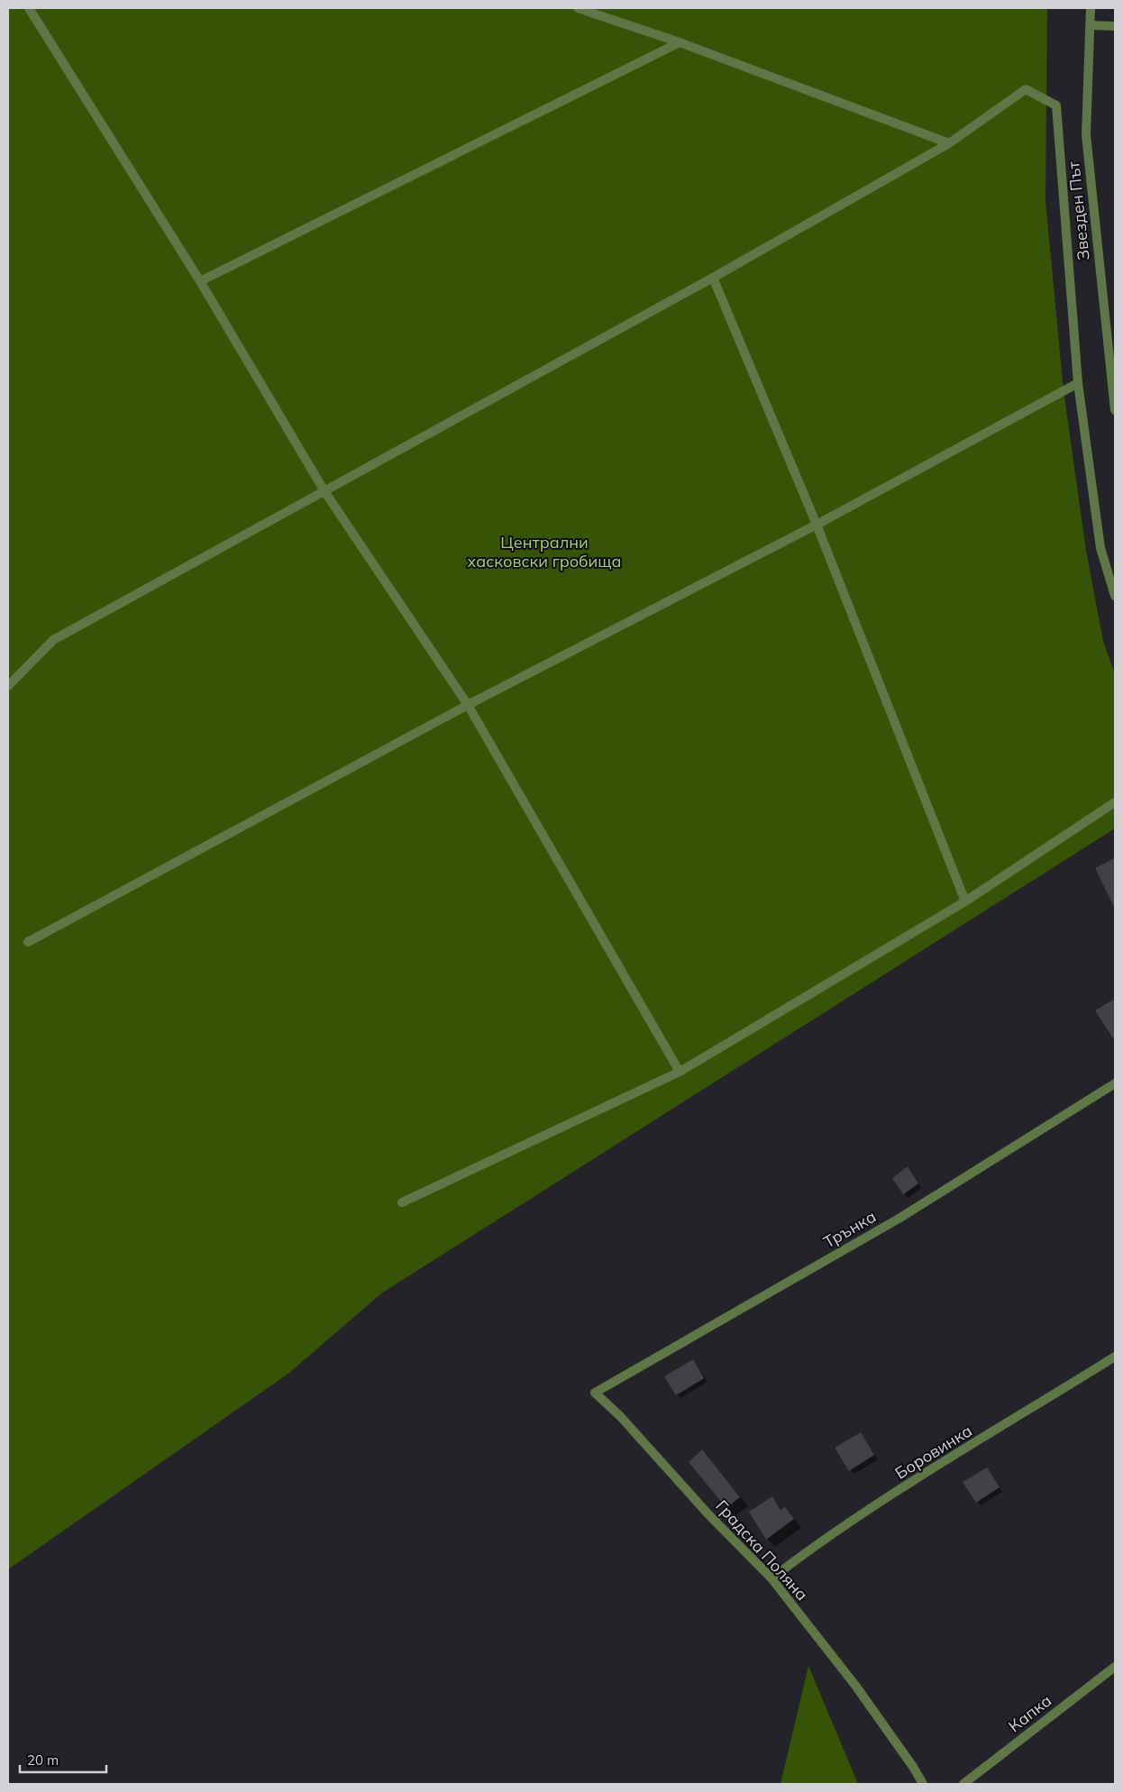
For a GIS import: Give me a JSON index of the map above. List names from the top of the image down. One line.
{"streets":{"street":["Звезден Път","Трънка","Боровинка","Градска Поляна","Капка"]},"crossings":[["Трънка","Градска Поляна"],["Боровинка","Градска Поляна"]],"parks":["Централни хасковски гробища"],"scale_bar":"20 m"}
